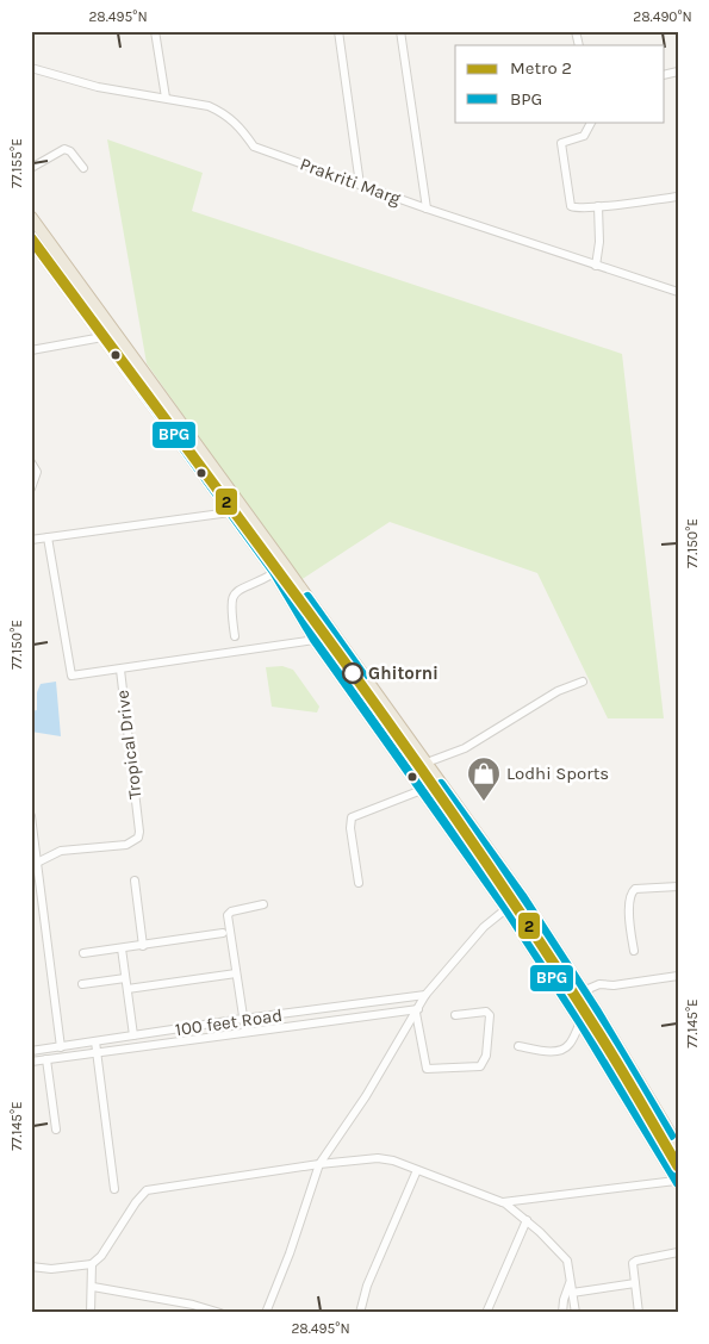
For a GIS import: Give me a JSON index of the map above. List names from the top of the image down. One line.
{"streets":{"street":["Prakriti Marg","Tropical Drive","100 feet Road"]},"places":{"other":["Ghitorni"],"shop":["Lodhi Sports"]},"lines":["metro line 2","transit line BPG"],"legend":["Metro 2","BPG"],"coordinates":["28.495°N","28.490°N","77.155°E","77.150°E","77.145°E"]}
